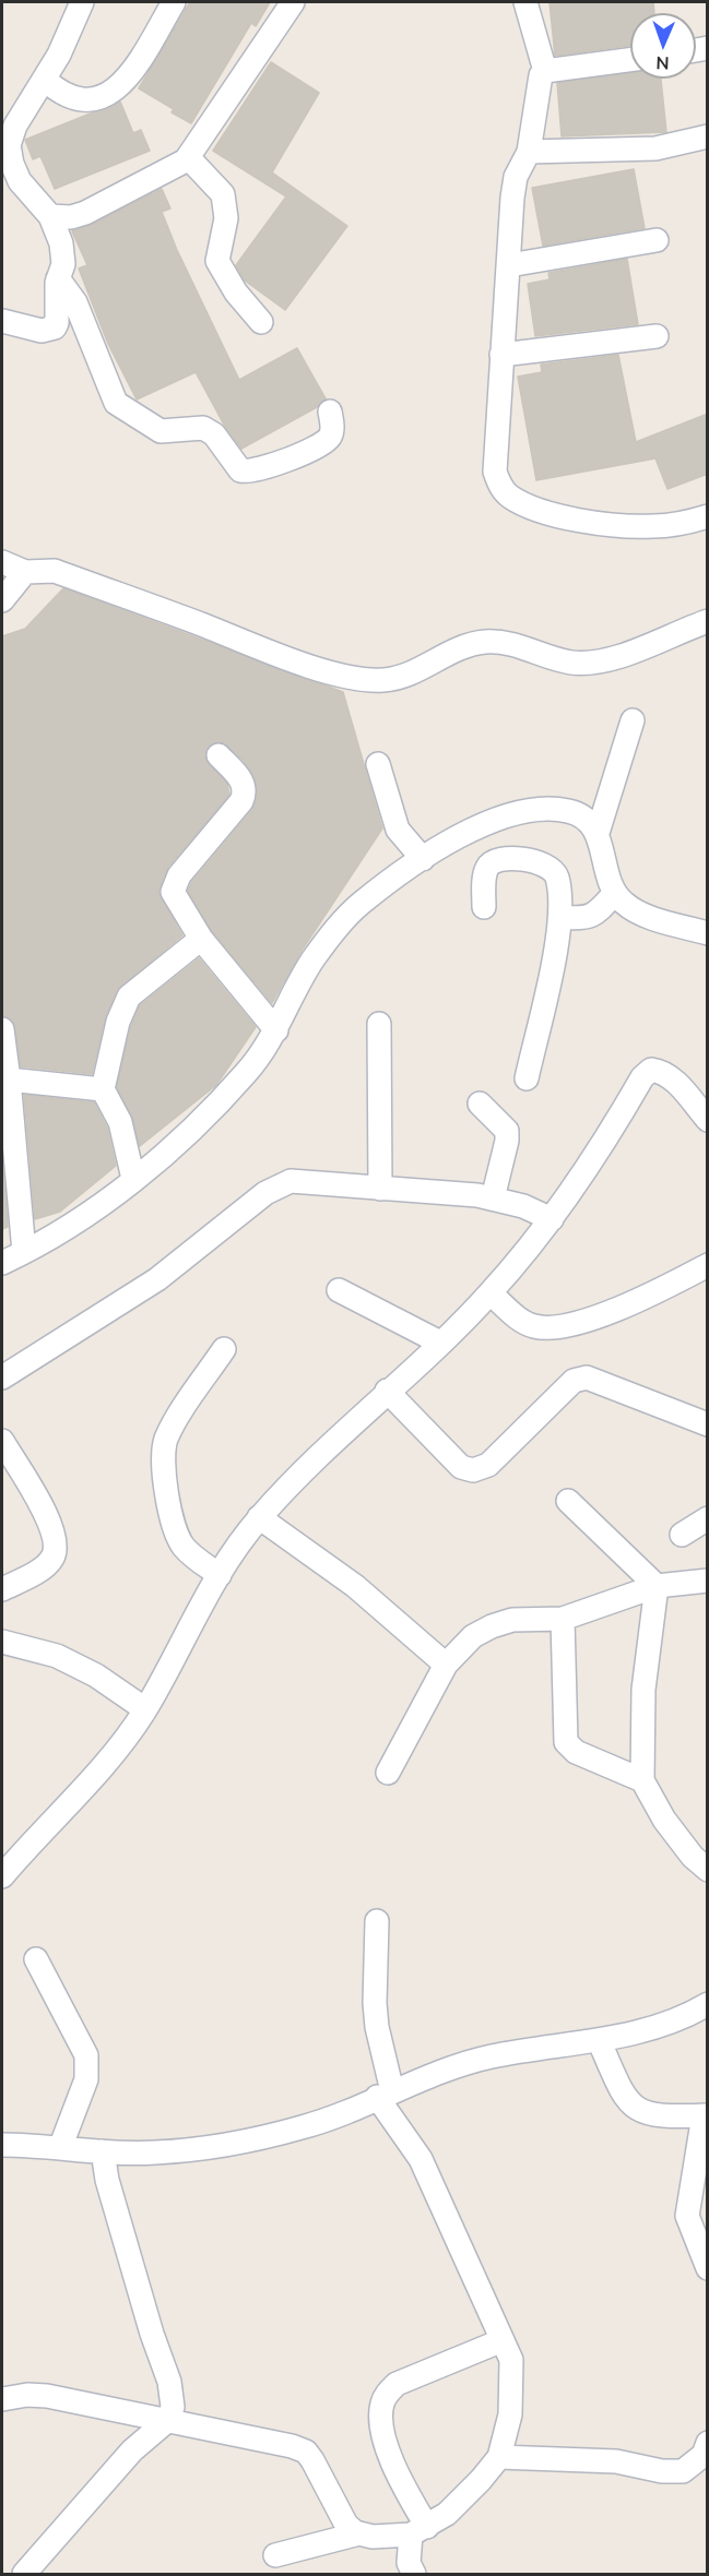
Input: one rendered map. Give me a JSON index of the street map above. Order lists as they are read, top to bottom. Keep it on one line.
{"north":"bottom"}
